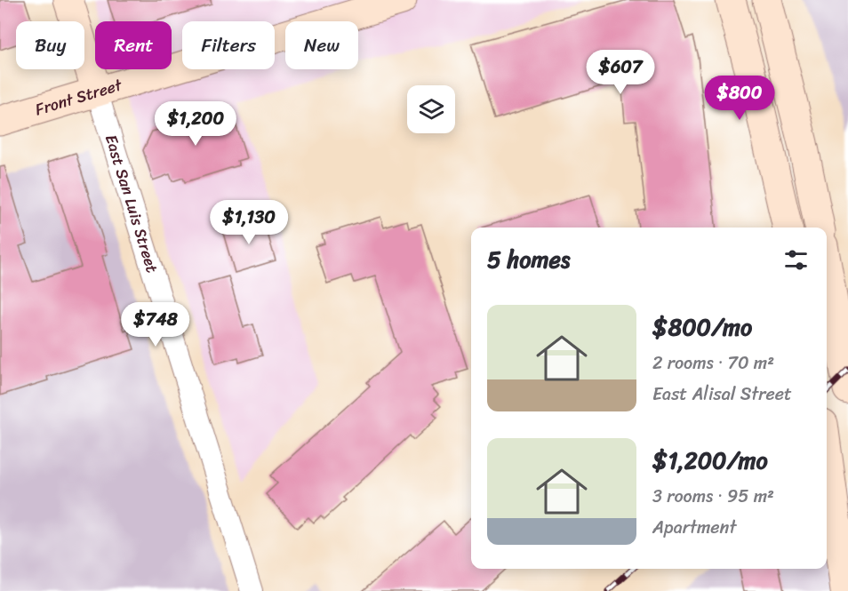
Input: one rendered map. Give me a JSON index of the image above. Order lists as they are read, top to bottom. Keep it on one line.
{"streets":{"main road":["Front Street","East San Luis Street"]},"crossings":[["Front Street","East San Luis Street"]],"page":{"chip":["Buy","Rent","Filters","New"],"price":["$607","$800","$1,200","$1,130","$748"],"heading":"5 homes","list":[{"name":"$800/mo","note":"2 rooms · 70 m² · East Alisal Street"},{"name":"$1,200/mo","note":"3 rooms · 95 m² · Apartment"}]}}
